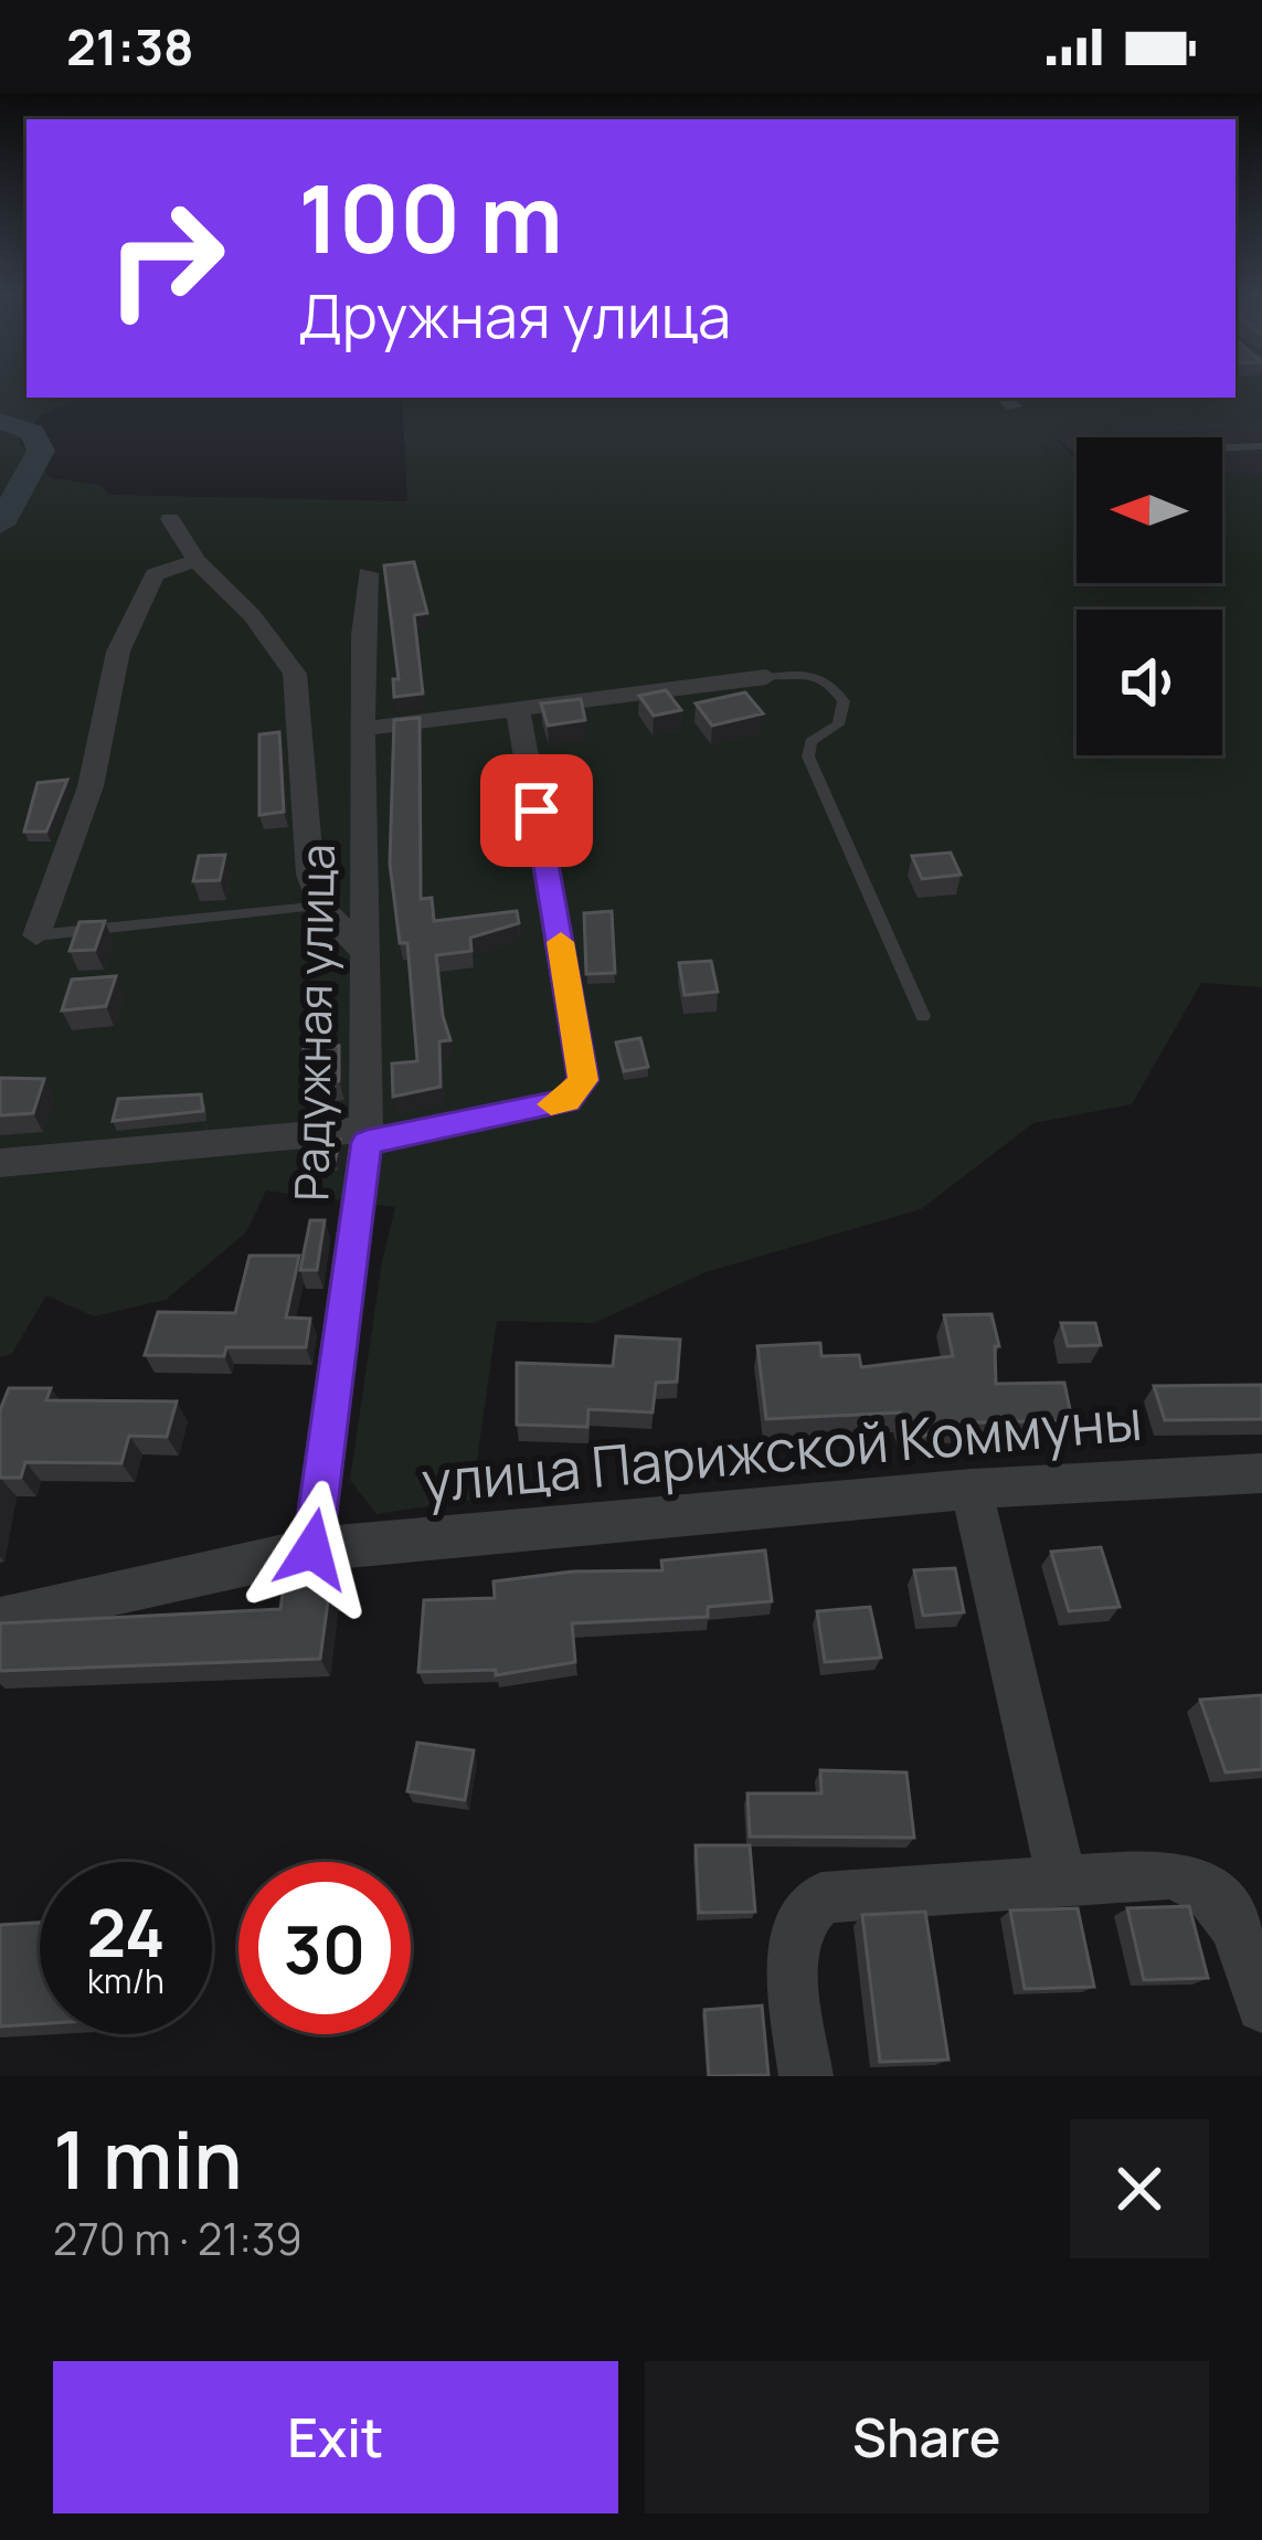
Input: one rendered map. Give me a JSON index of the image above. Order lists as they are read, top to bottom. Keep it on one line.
{"streets":{"street":["Радужная улица","улица Парижской Коммуны"]},"crossings":[["Радужная улица","улица Парижской Коммуны"]],"north":"left","page":{"status":"21:38","turn":["100 m","Дружная улица"],"speed":"24 km/h","limit":"30","heading":["1 min","270 m · 21:39"],"buttons":["Exit","Share"]}}
